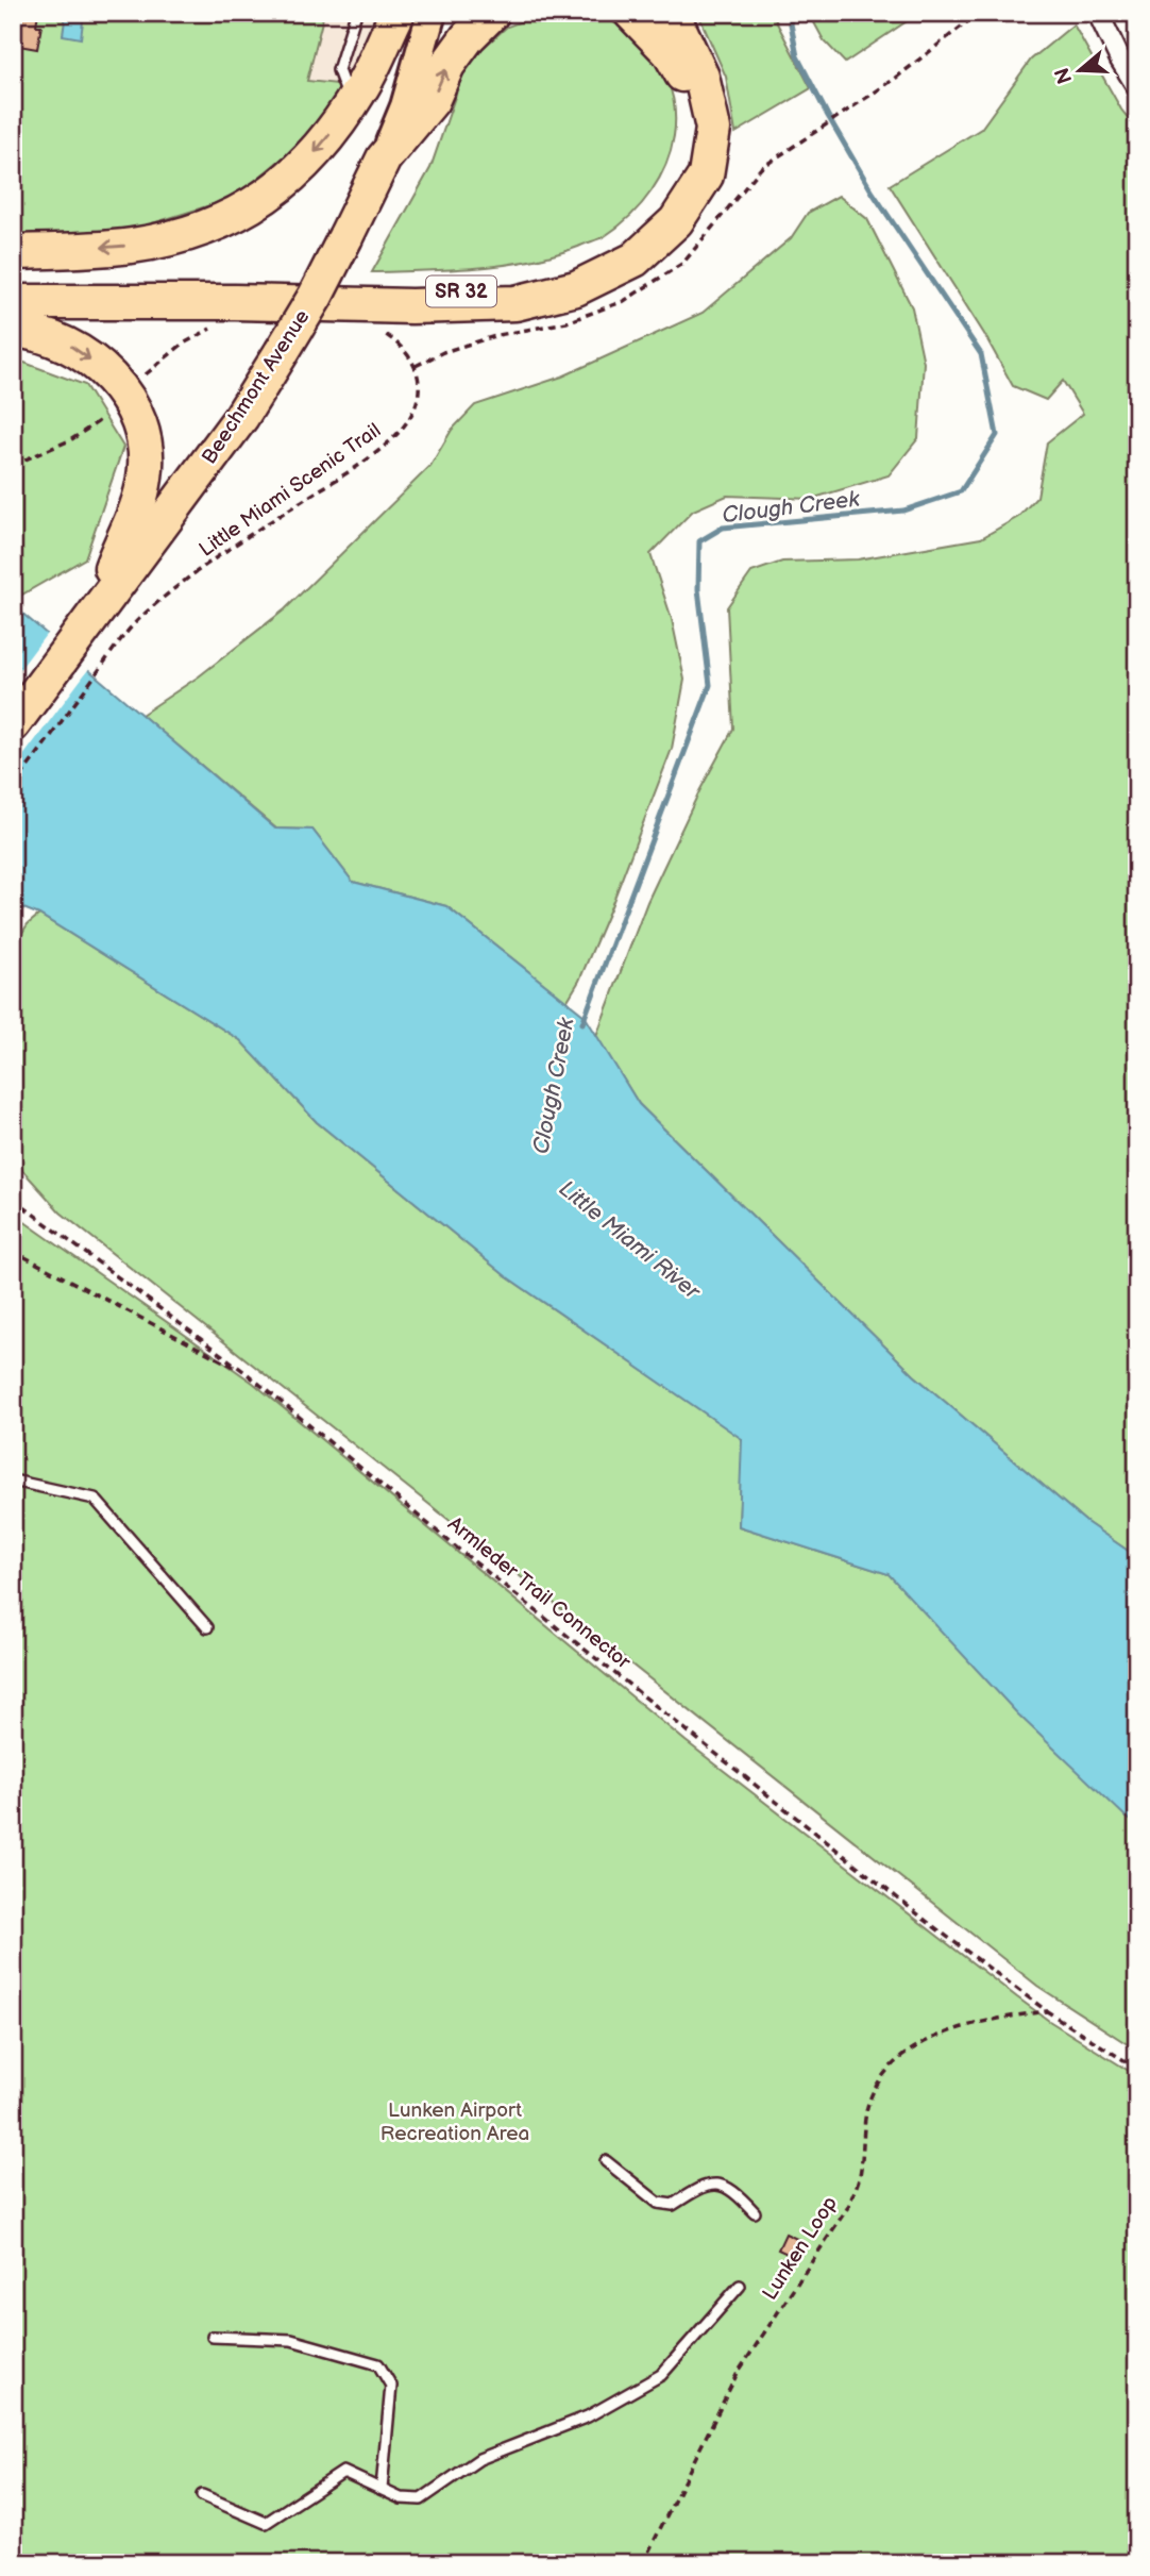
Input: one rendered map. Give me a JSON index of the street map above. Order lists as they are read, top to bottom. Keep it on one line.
{"streets":{"highway":["SR 32","Beechmont Avenue"],"path":["Little Miami Scenic Trail","Armleder Trail Connector","Lunken Loop"]},"crossings":[["Armleder Trail Connector","Lunken Loop"]],"water":["Clough Creek","Little Miami River"],"parks":["Lunken Airport Recreation Area"],"north":"left"}
